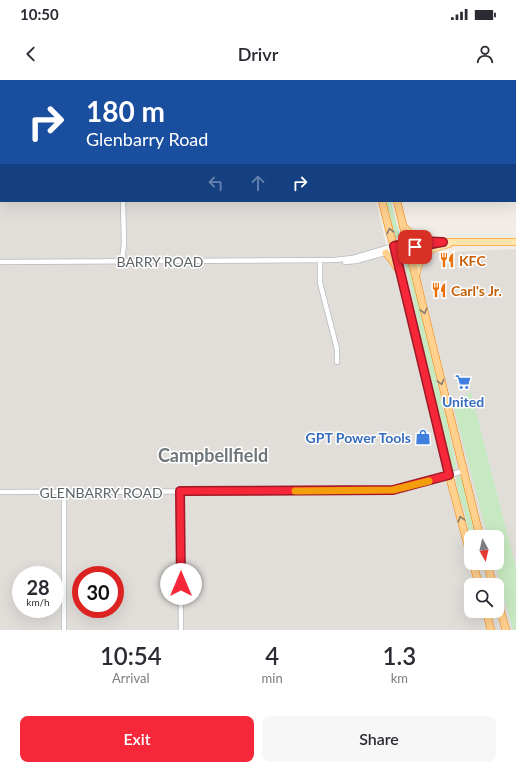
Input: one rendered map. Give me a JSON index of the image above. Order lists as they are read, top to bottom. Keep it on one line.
{"streets":{"main road":["BARRY ROAD"],"street":["GLENBARRY ROAD"]},"districts":["Campbellfield"],"places":{"restaurant":["KFC","Carl's Jr."],"supermarket":["United"],"shop":["GPT Power Tools"]},"north":"bottom","page":{"status":"10:50","header":"Drivr","turn":["180 m","Glenbarry Road"],"speed":"28 km/h","limit":"30","eta":["10:54","Arrival","4","min","1.3","km"],"buttons":["Exit","Share"]}}
